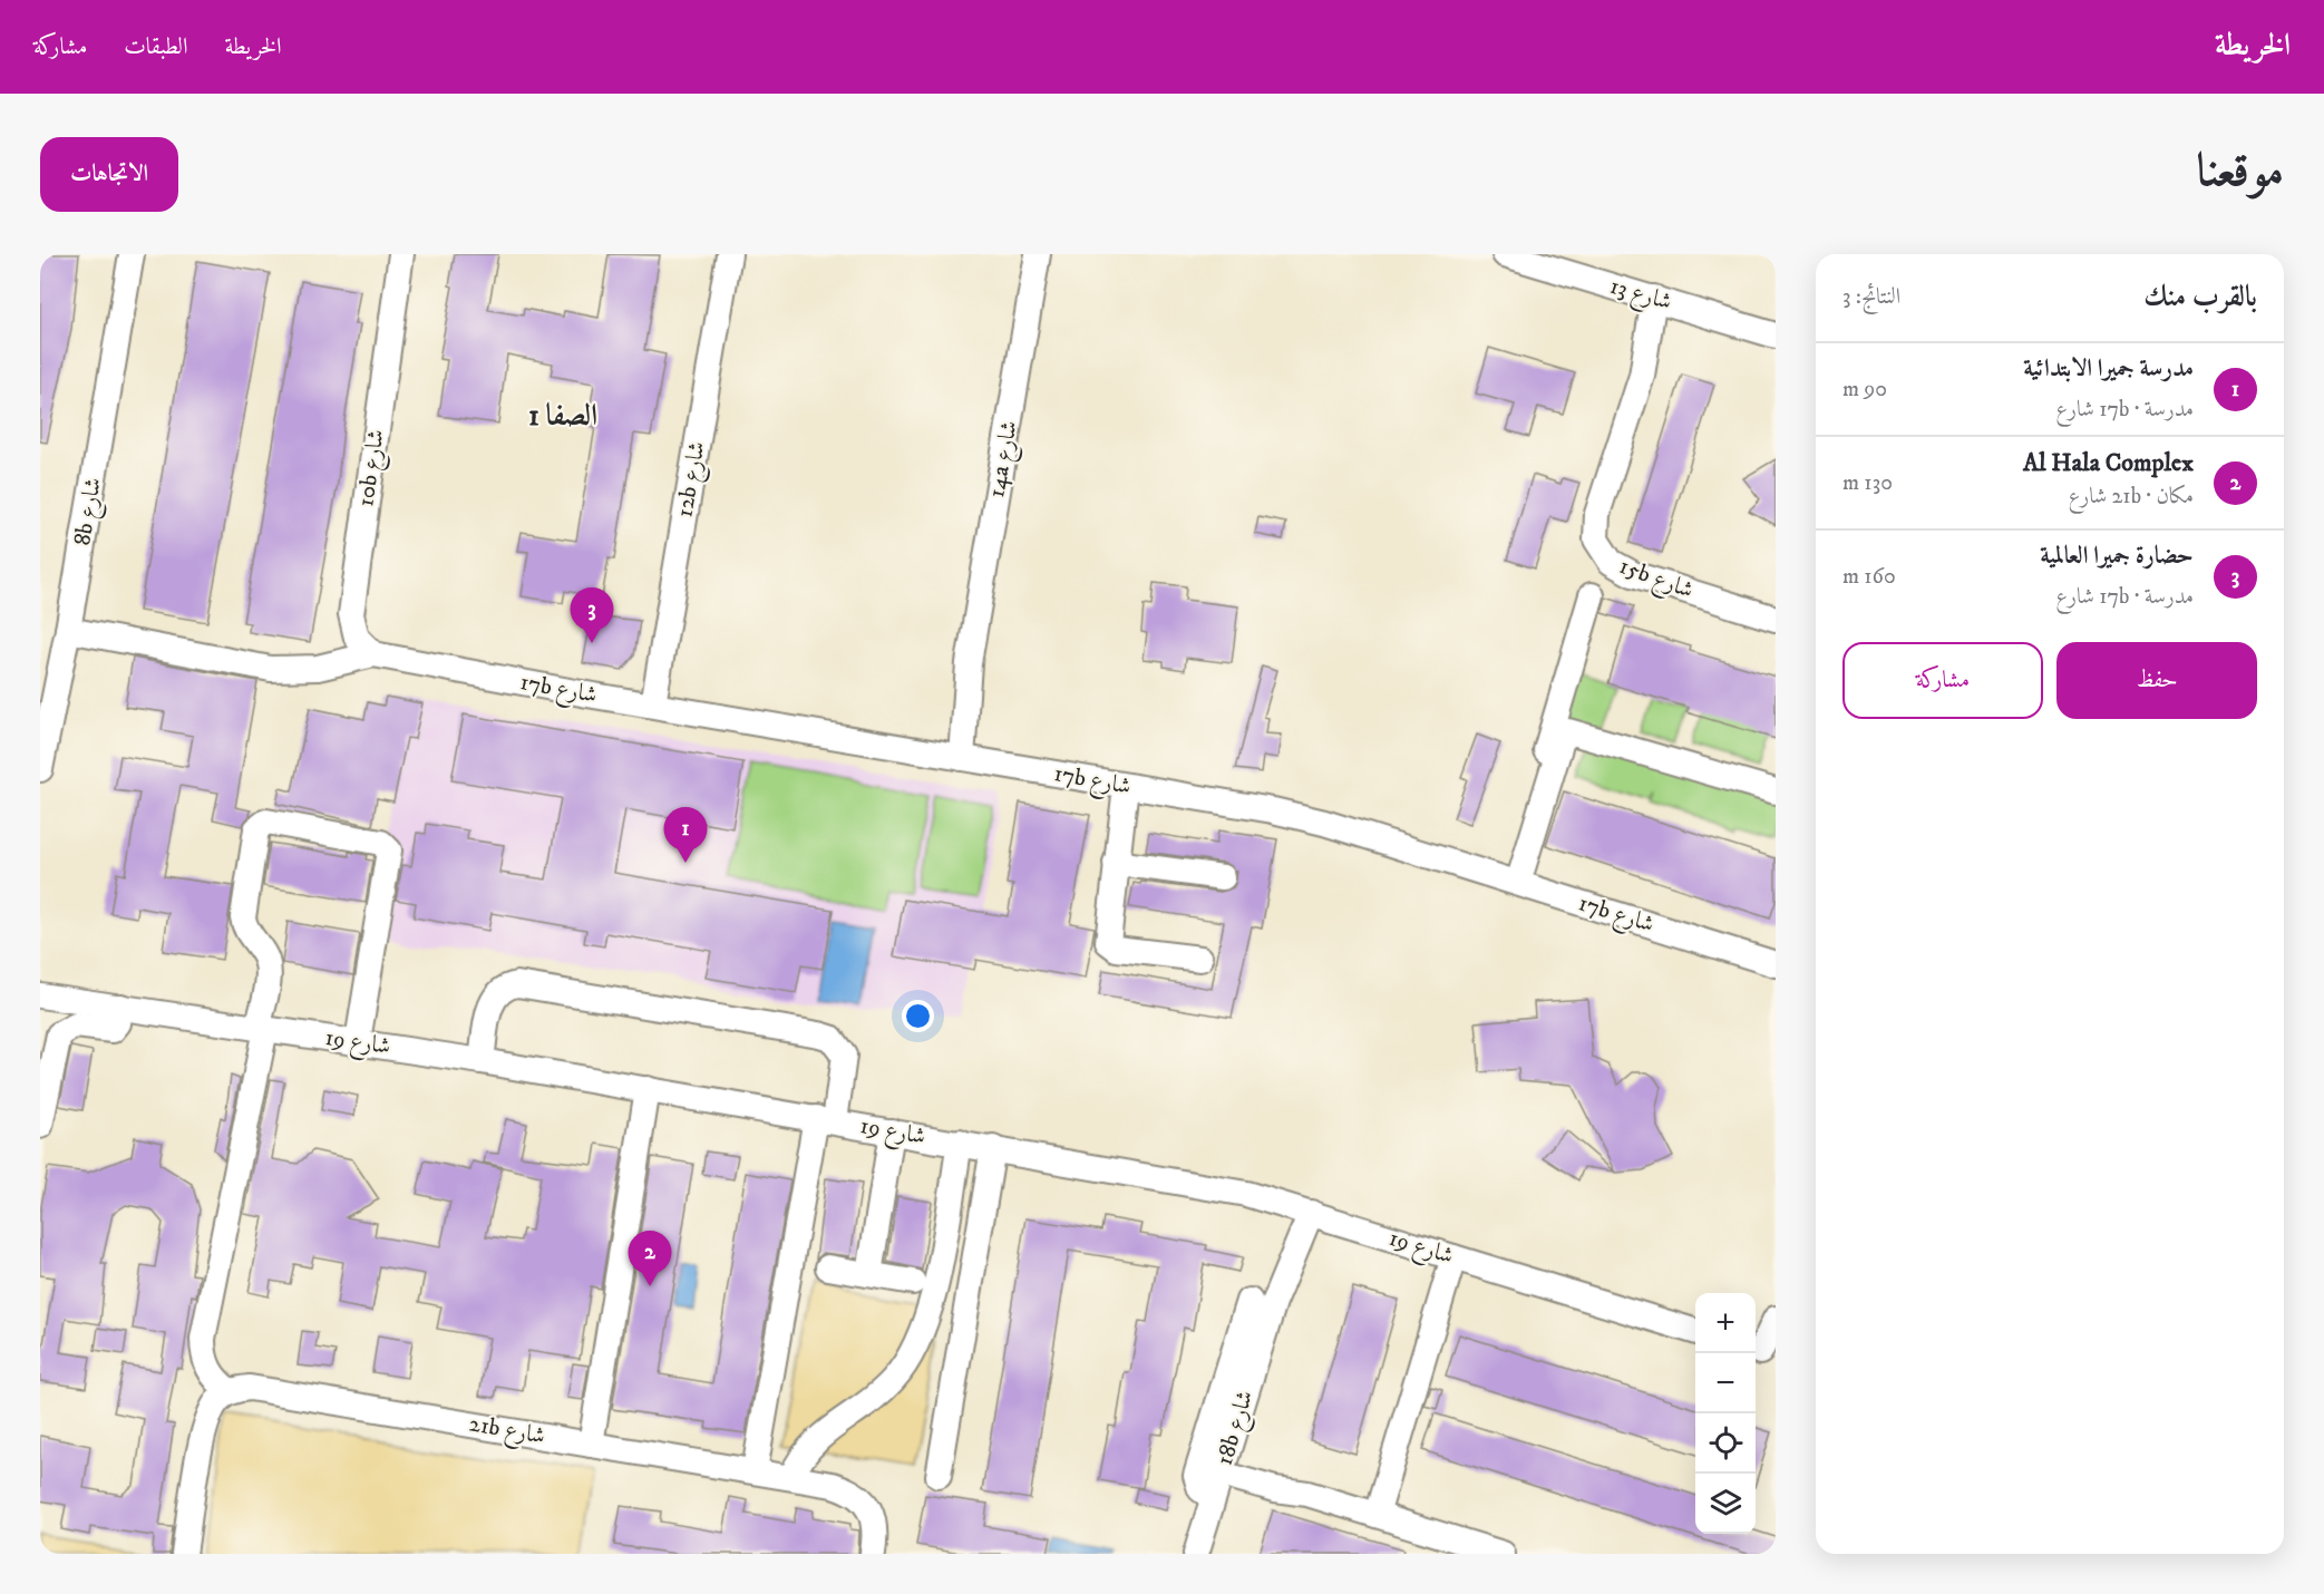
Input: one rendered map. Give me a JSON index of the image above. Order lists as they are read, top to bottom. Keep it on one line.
{"streets":{"street":["شارع 13","14a شارع","10b شارع","12b شارع","8b شارع","15b شارع","17b شارع","شارع 19","18b شارع","21b شارع"]},"crossings":[["شارع 13","15b شارع"],["14a شارع","17b شارع"],["10b شارع","17b شارع"],["12b شارع","17b شارع"],["شارع 19","18b شارع"]],"districts":["الصفا 1"],"page":{"header":"الخريطة","nav":["الخريطة","الطبقات","مشاركة"],"title":"موقعنا","buttons":["الاتجاهات",["حفظ","مشاركة"]],"heading":["بالقرب منك","النتائج: 3"],"list":[{"mark":"1","name":"مدرسة جميرا الابتدائية","note":"مدرسة · 17b شارع","value":"90 m"},{"mark":"2","name":"Al Hala Complex","note":"مكان · 21b شارع","value":"130 m"},{"mark":"3","name":"حضارة جميرا العالمية","note":"مدرسة · 17b شارع","value":"160 m"}],"pins":["3","1","2"],"map_buttons":["+","−"]}}
